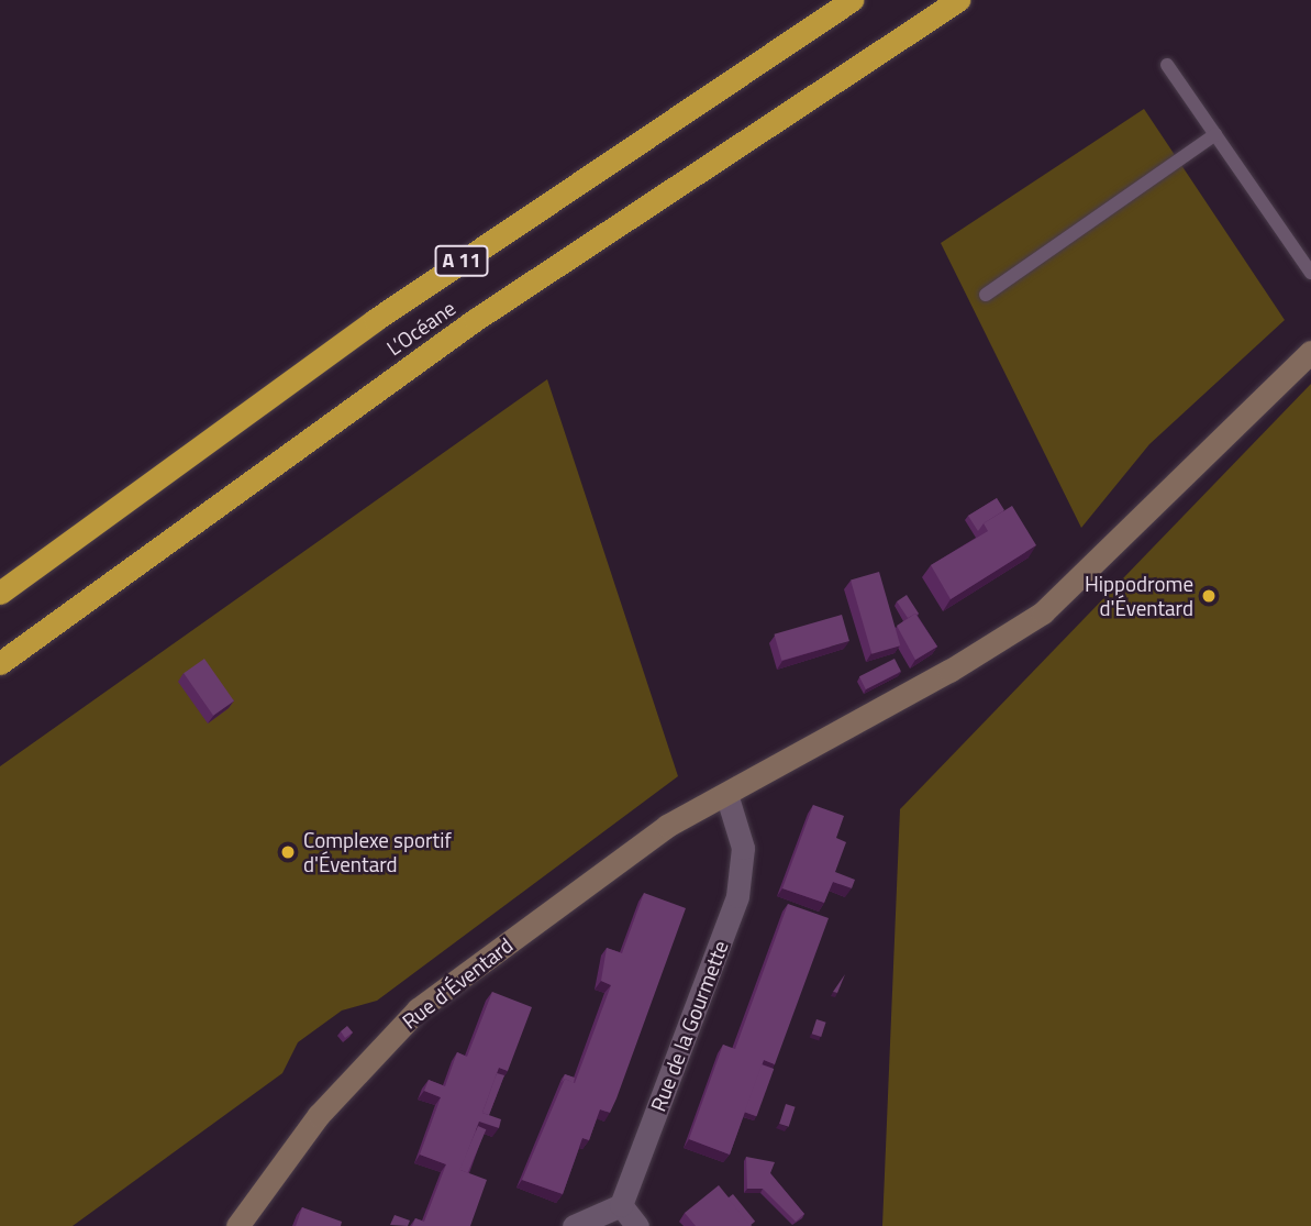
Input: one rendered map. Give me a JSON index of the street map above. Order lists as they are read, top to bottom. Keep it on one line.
{"streets":{"highway":["A 11","L’Océane"],"street":["Rue d'Éventard","Rue de la Gourmette"]},"crossings":[["Rue d'Éventard","Rue de la Gourmette"]],"places":["Hippodrome d'Éventard","Complexe sportif d'Éventard"]}
